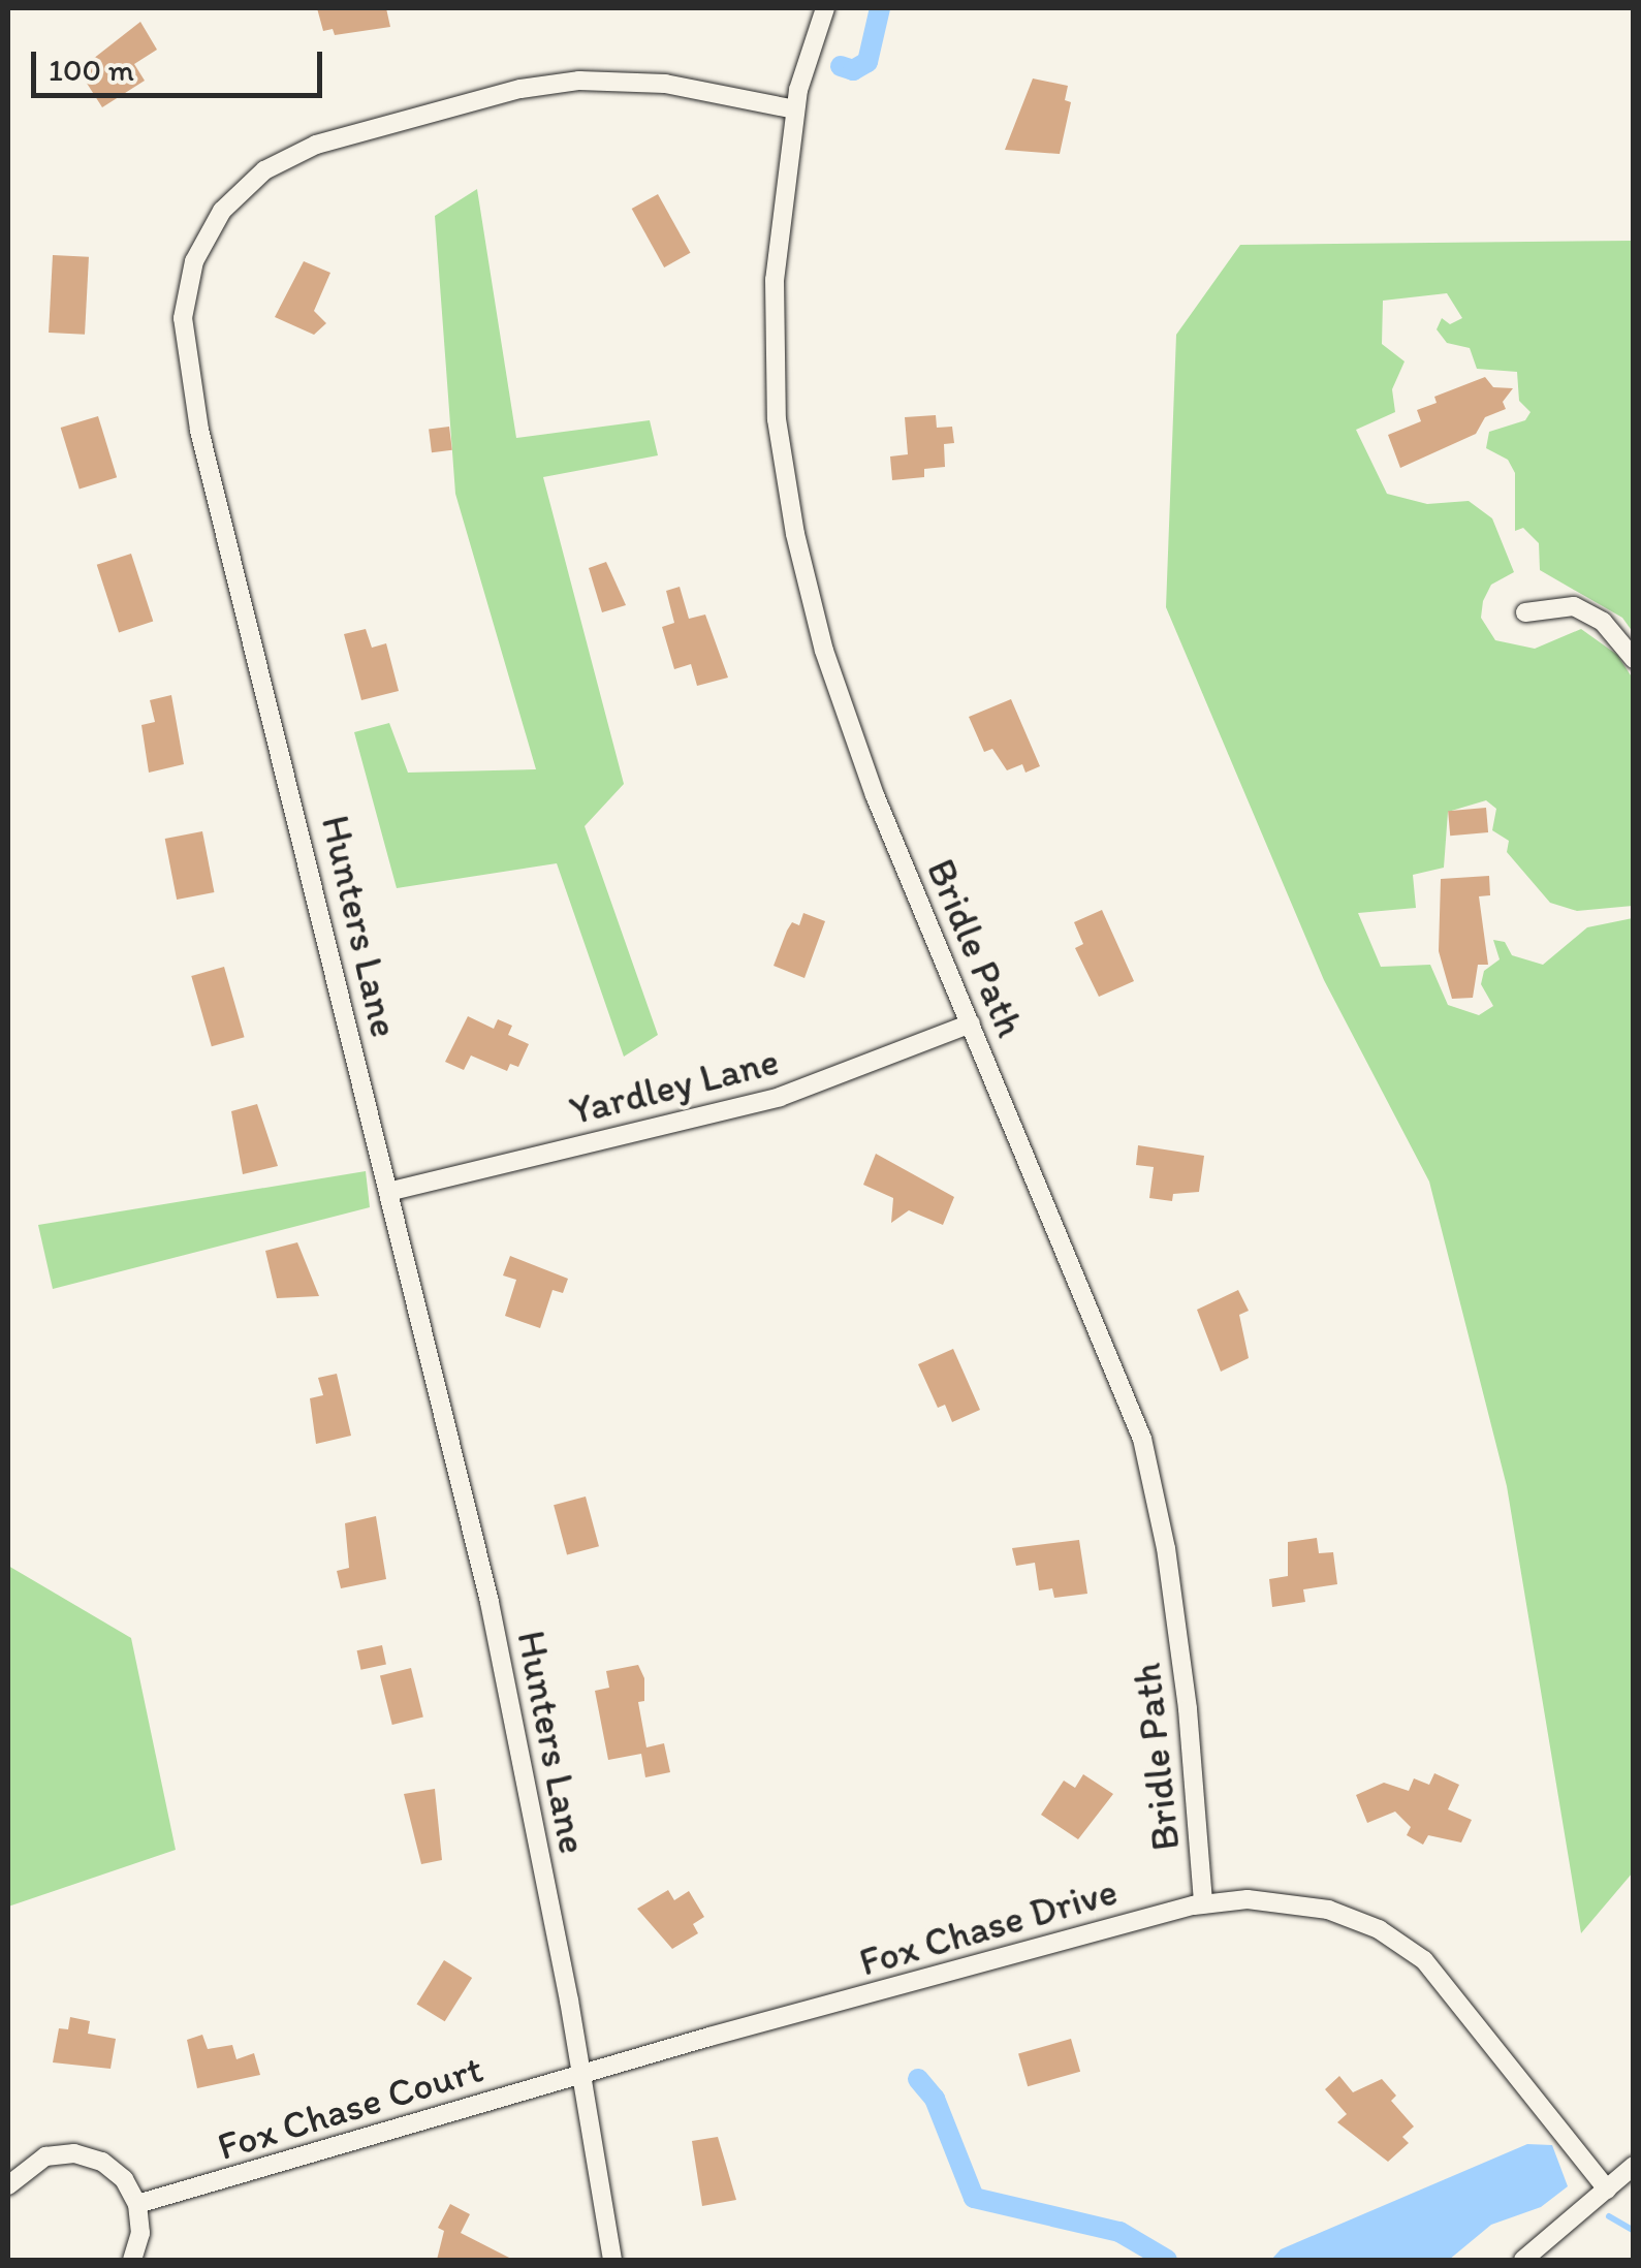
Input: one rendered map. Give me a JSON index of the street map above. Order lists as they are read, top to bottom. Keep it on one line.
{"streets":{"street":["Hunters Lane","Bridle Path","Yardley Lane","Fox Chase Drive","Fox Chase Court"]},"crossings":[["Hunters Lane","Bridle Path"],["Hunters Lane","Yardley Lane"],["Hunters Lane","Fox Chase Drive"],["Hunters Lane","Fox Chase Court"],["Bridle Path","Yardley Lane"],["Bridle Path","Fox Chase Drive"],["Fox Chase Drive","Fox Chase Court"]],"scale_bar":"100 m"}
